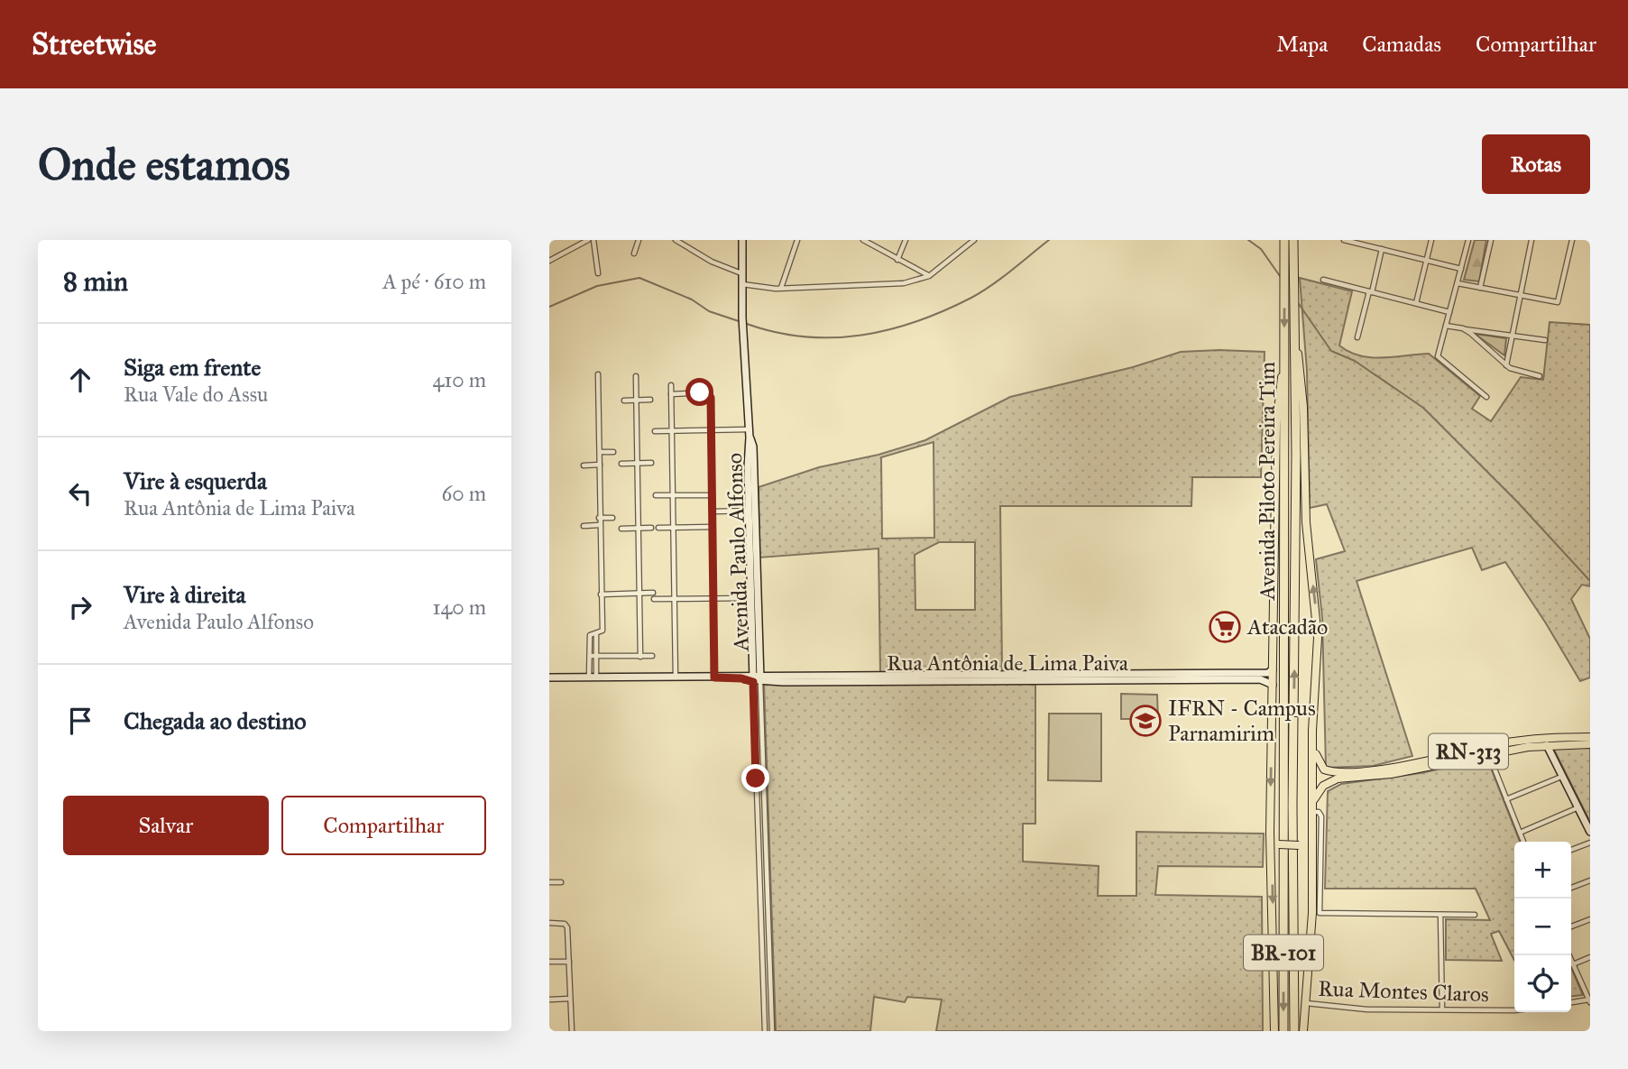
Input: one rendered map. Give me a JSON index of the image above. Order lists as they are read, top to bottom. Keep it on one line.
{"streets":{"highway":["Avenida Piloto Pereira Tim","BR-101"],"main road":["RN-313"],"street":["Avenida Paulo Alfonso","Rua Antônia de Lima Paiva","Rua Montes Claros"]},"crossings":[["Avenida Piloto Pereira Tim","BR-101"],["Avenida Paulo Alfonso","Rua Antônia de Lima Paiva"]],"places":{"supermarket":["Atacadão"],"school or university":["IFRN - Campus Parnamirim"]},"page":{"header":"Streetwise","nav":["Mapa","Camadas","Compartilhar"],"buttons":["Rotas",["Salvar","Compartilhar"]],"title":"Onde estamos","heading":["8 min","A pé · 610 m"],"list":[["Siga em frente","Rua Vale do Assu","410 m"],["Vire à esquerda","Rua Antônia de Lima Paiva","60 m"],["Vire à direita","Avenida Paulo Alfonso","140 m"],"Chegada ao destino"],"map_buttons":["+","−"]}}
